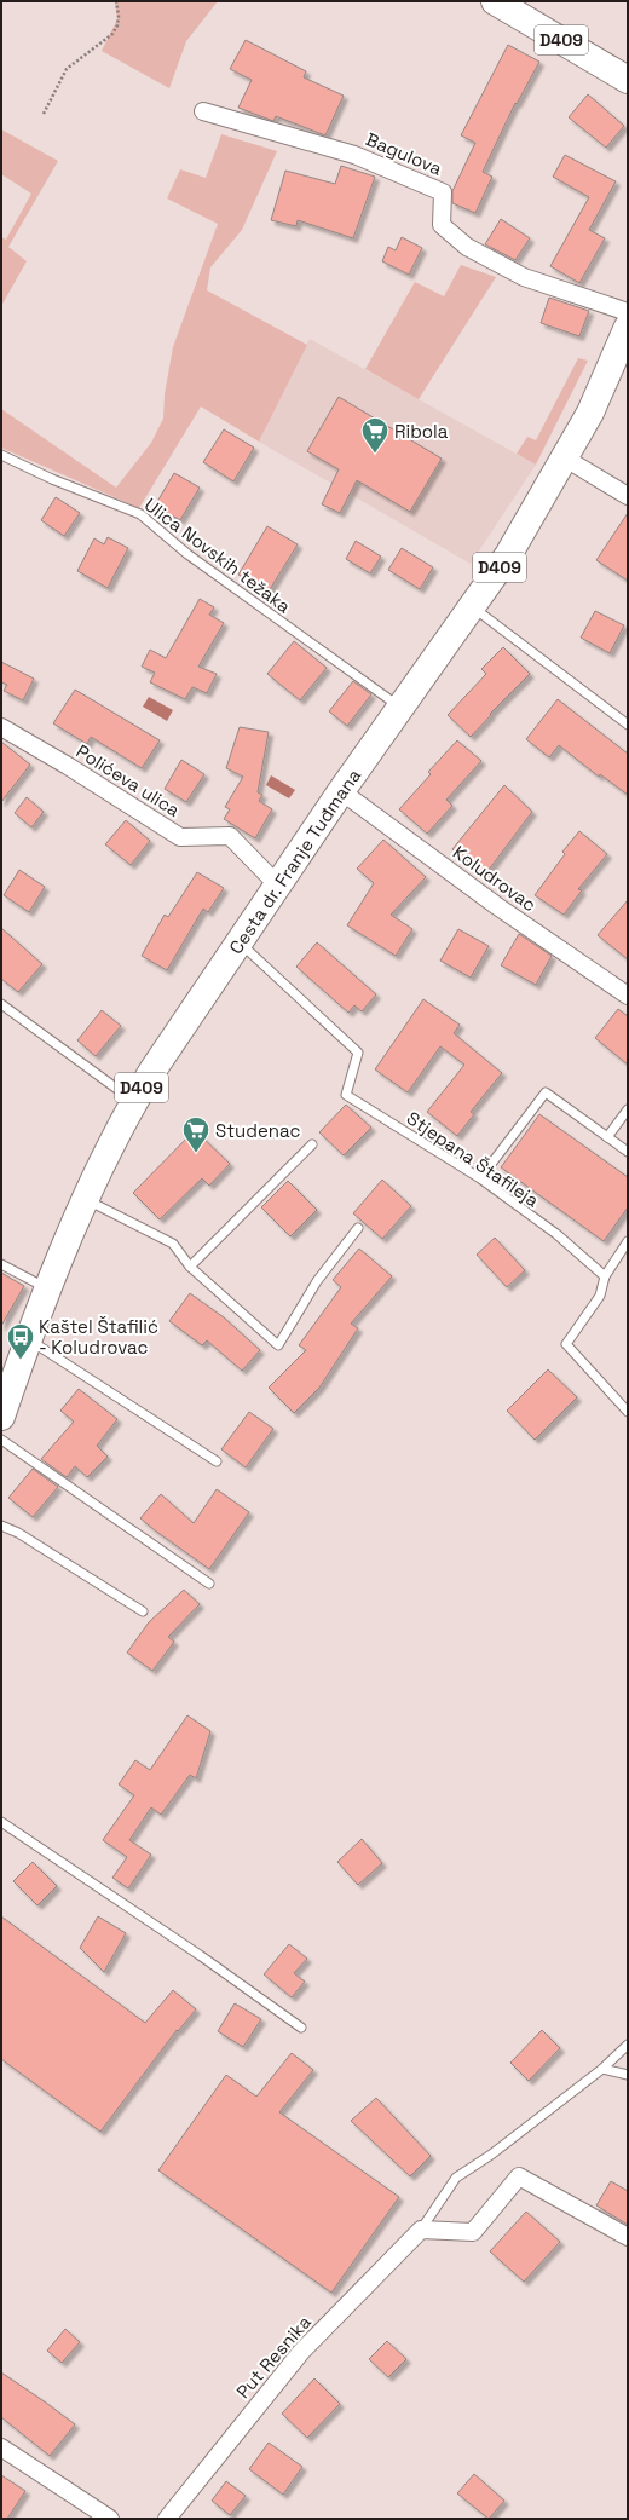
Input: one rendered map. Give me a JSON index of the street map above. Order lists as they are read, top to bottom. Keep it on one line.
{"streets":{"main road":["D409","Cesta dr. Franje Tuđmana"],"street":["Bagulova","Polićeva ulica","Koludrovac","Put Resnika"],"lane":["Ulica Novskih težaka","Stjepana Štafileja"]},"crossings":[["Ulica Novskih težaka","Cesta dr. Franje Tuđmana"],["Polićeva ulica","Cesta dr. Franje Tuđmana"],["Cesta dr. Franje Tuđmana","Koludrovac"],["Cesta dr. Franje Tuđmana","Stjepana Štafileja"]],"places":{"supermarket":["Ribola","Studenac"],"bus stop":["Kaštel Štafilić - Koludrovac"]}}
